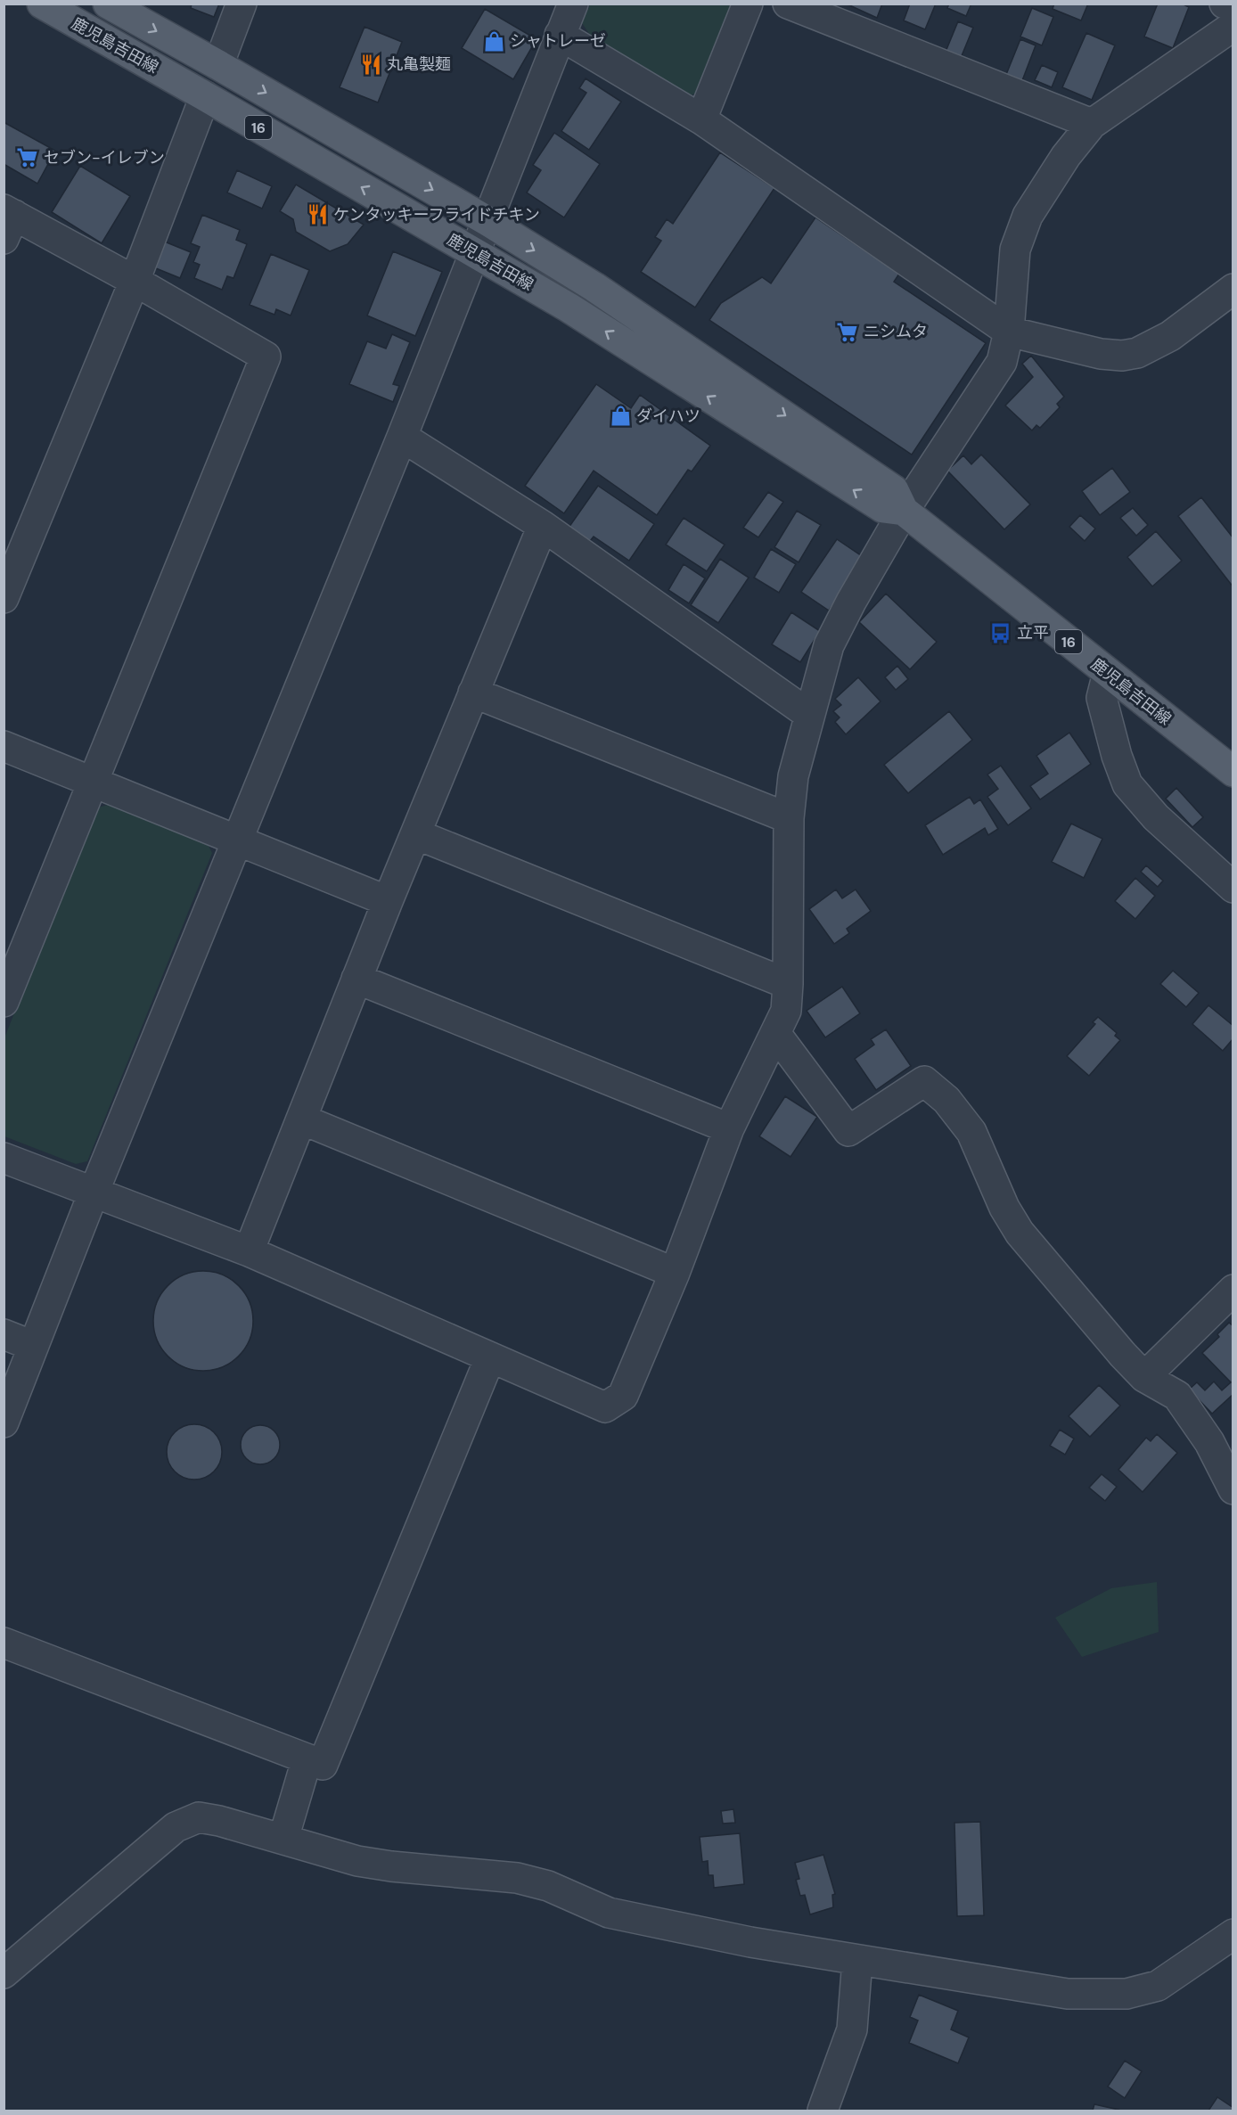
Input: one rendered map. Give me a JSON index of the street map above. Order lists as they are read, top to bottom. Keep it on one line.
{"streets":{"main road":["鹿児島吉田線","16"]},"places":{"shop":["シャトレーゼ","ダイハツ"],"restaurant":["丸亀製麺","ケンタッキーフライドチキン"],"supermarket":["セブン-イレブン","ニシムタ"],"bus stop":["立平"]}}
